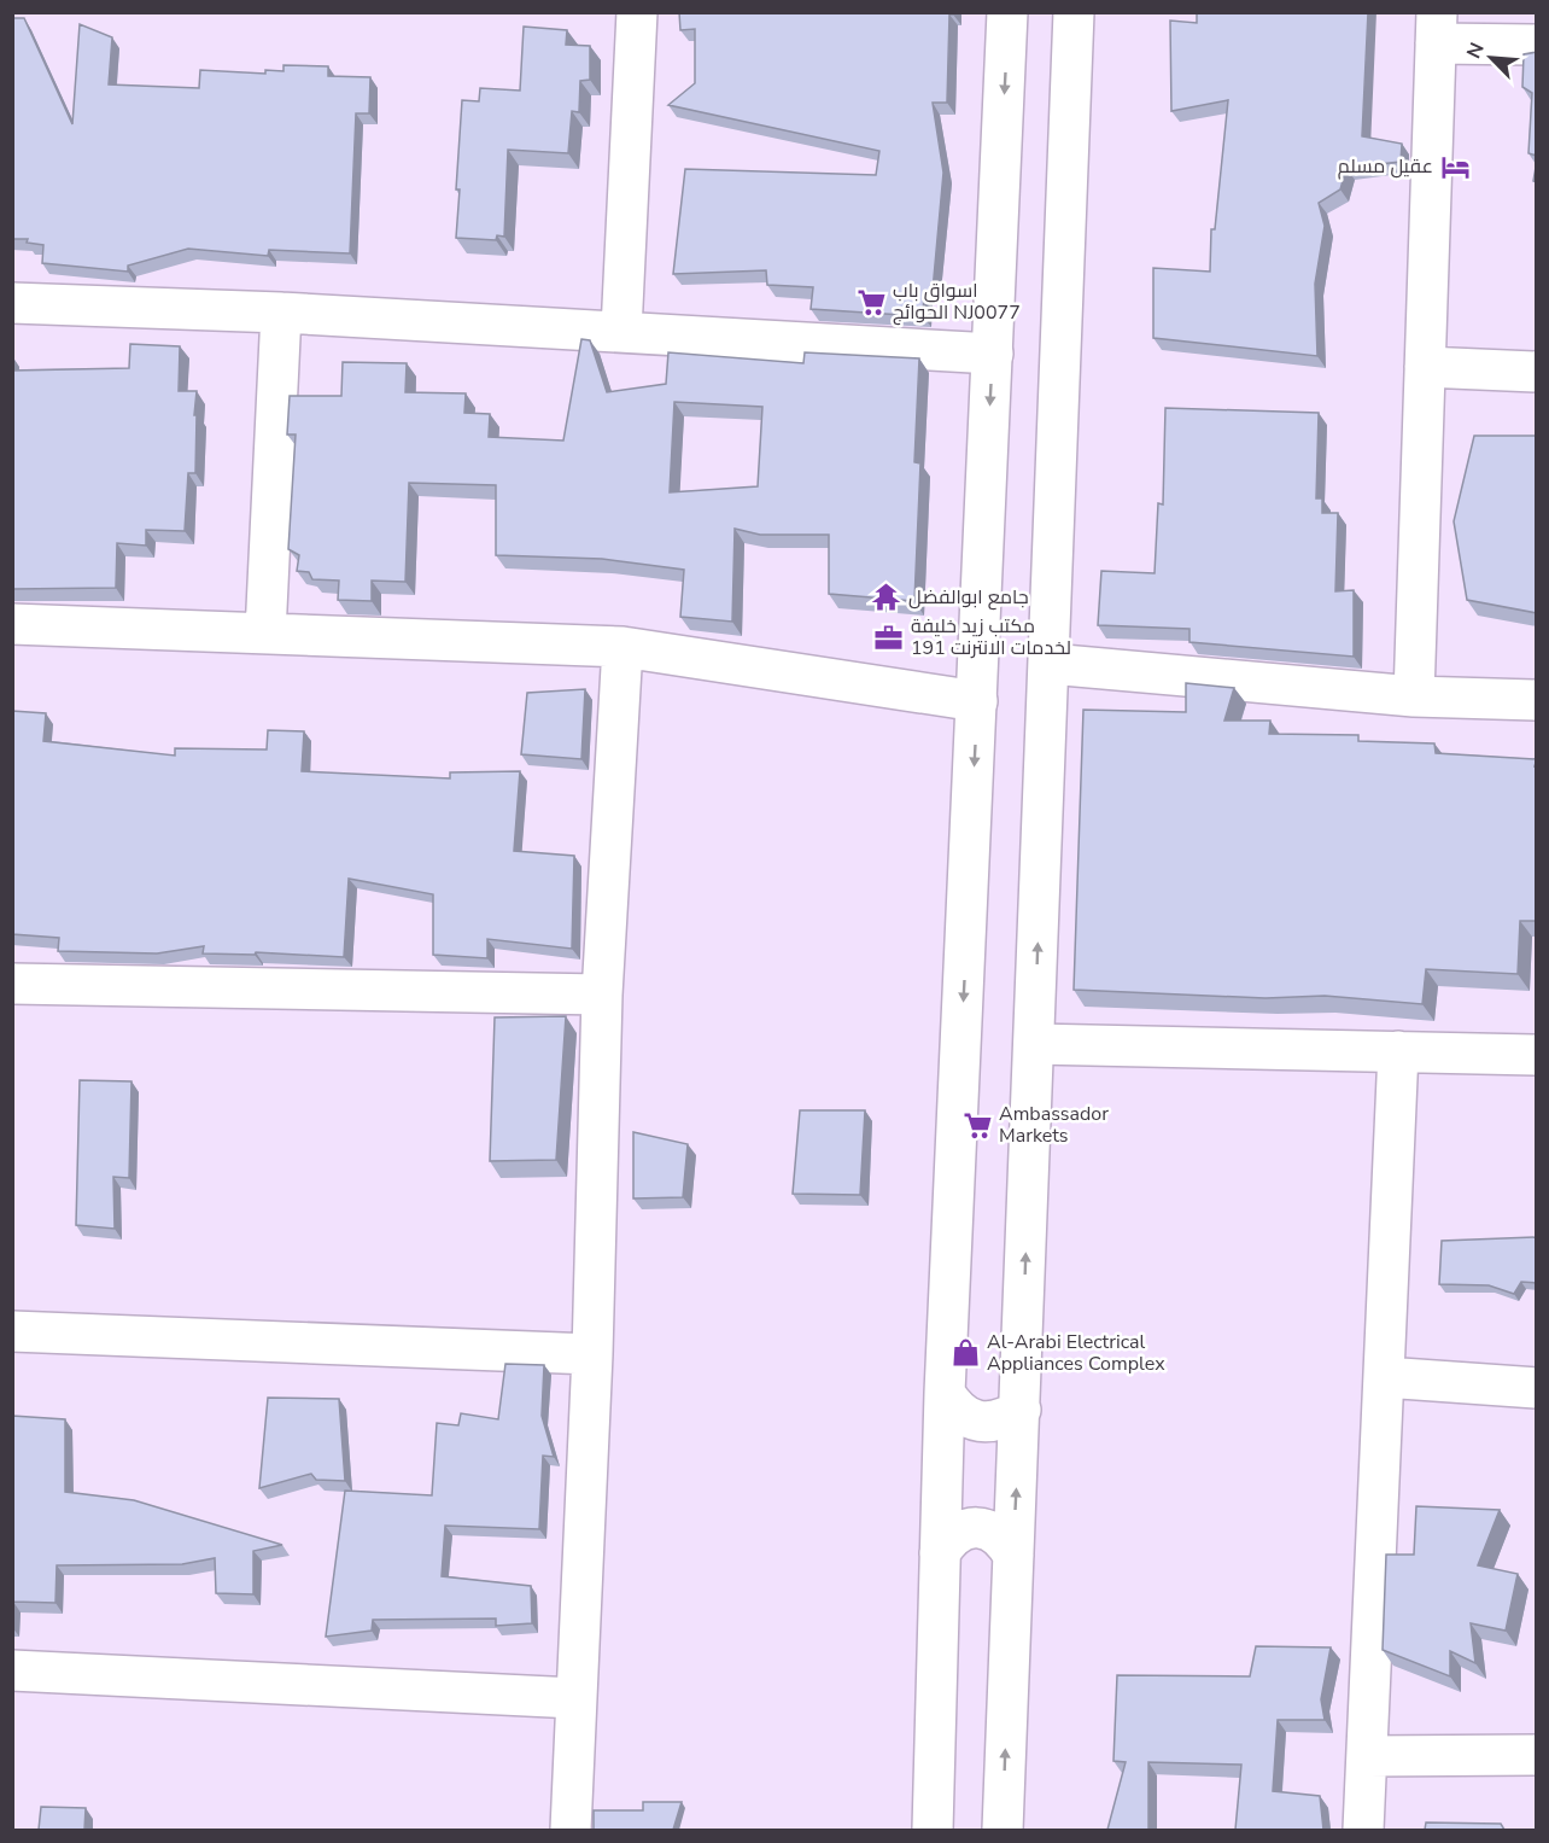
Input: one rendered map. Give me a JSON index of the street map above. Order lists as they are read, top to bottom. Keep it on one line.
{"places":{"hotel":["عقيل مسلم"],"supermarket":["اسواق باب الحوائج NJ0077","Ambassador Markets"],"temple":["جامع ابوالفضل"],"office":["مكتب زيد خليفة لخدمات الانترنت 191"],"shop":["Al-Arabi Electrical Appliances Complex"]},"north":"top left"}
